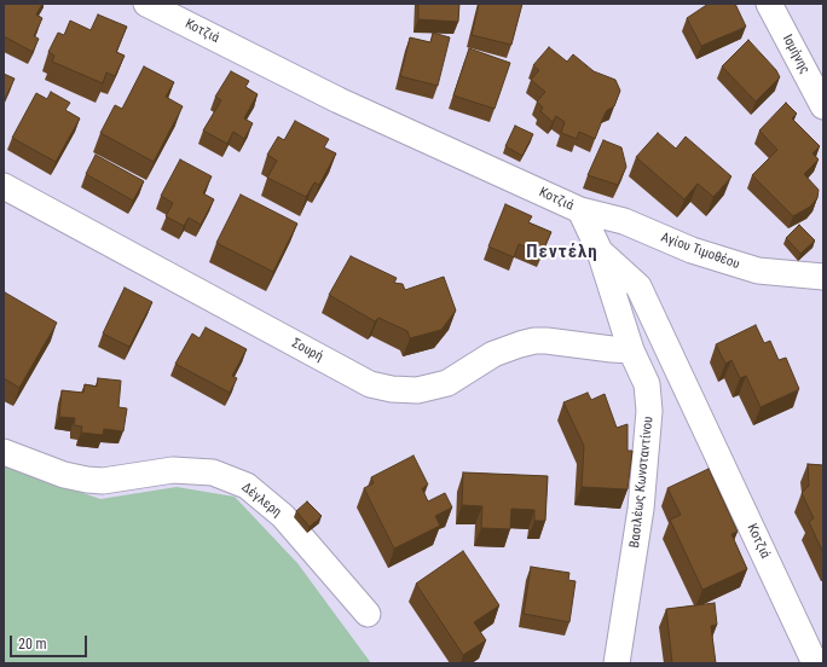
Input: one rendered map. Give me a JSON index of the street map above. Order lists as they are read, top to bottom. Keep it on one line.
{"streets":{"street":["Κοτζιά","Ισμήνης","Αγίου Τιμοθέου","Σουρή","Βασιλέως Κωνσταντίνου","Δέγλερη"]},"crossings":[["Κοτζιά","Αγίου Τιμοθέου"],["Κοτζιά","Βασιλέως Κωνσταντίνου"],["Σουρή","Βασιλέως Κωνσταντίνου"]],"districts":["Πεντέλη"],"scale_bar":"20 m"}
